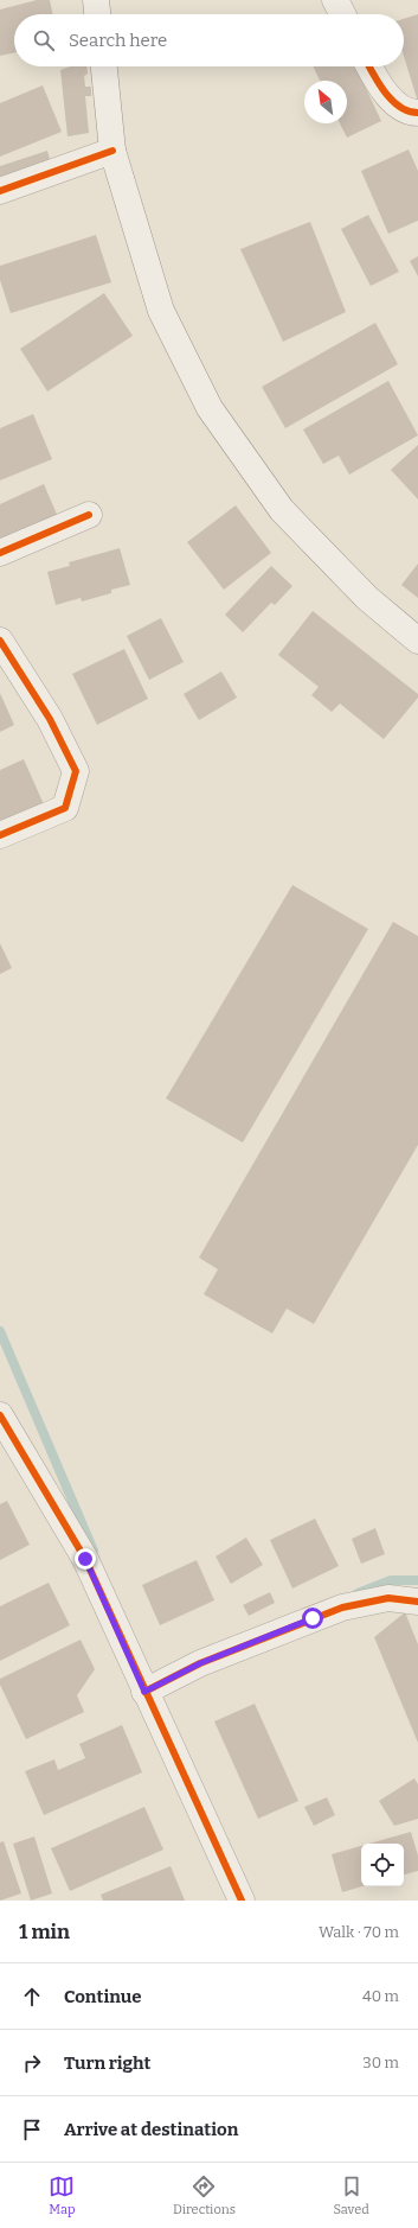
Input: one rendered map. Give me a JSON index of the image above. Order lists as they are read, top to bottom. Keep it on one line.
{"north":"top left","page":{"search":"Search here","heading":["1 min","Walk · 70 m"],"list":[["Continue","40 m"],["Turn right","30 m"],"Arrive at destination"],"nav":["Map","Directions","Saved"]}}
